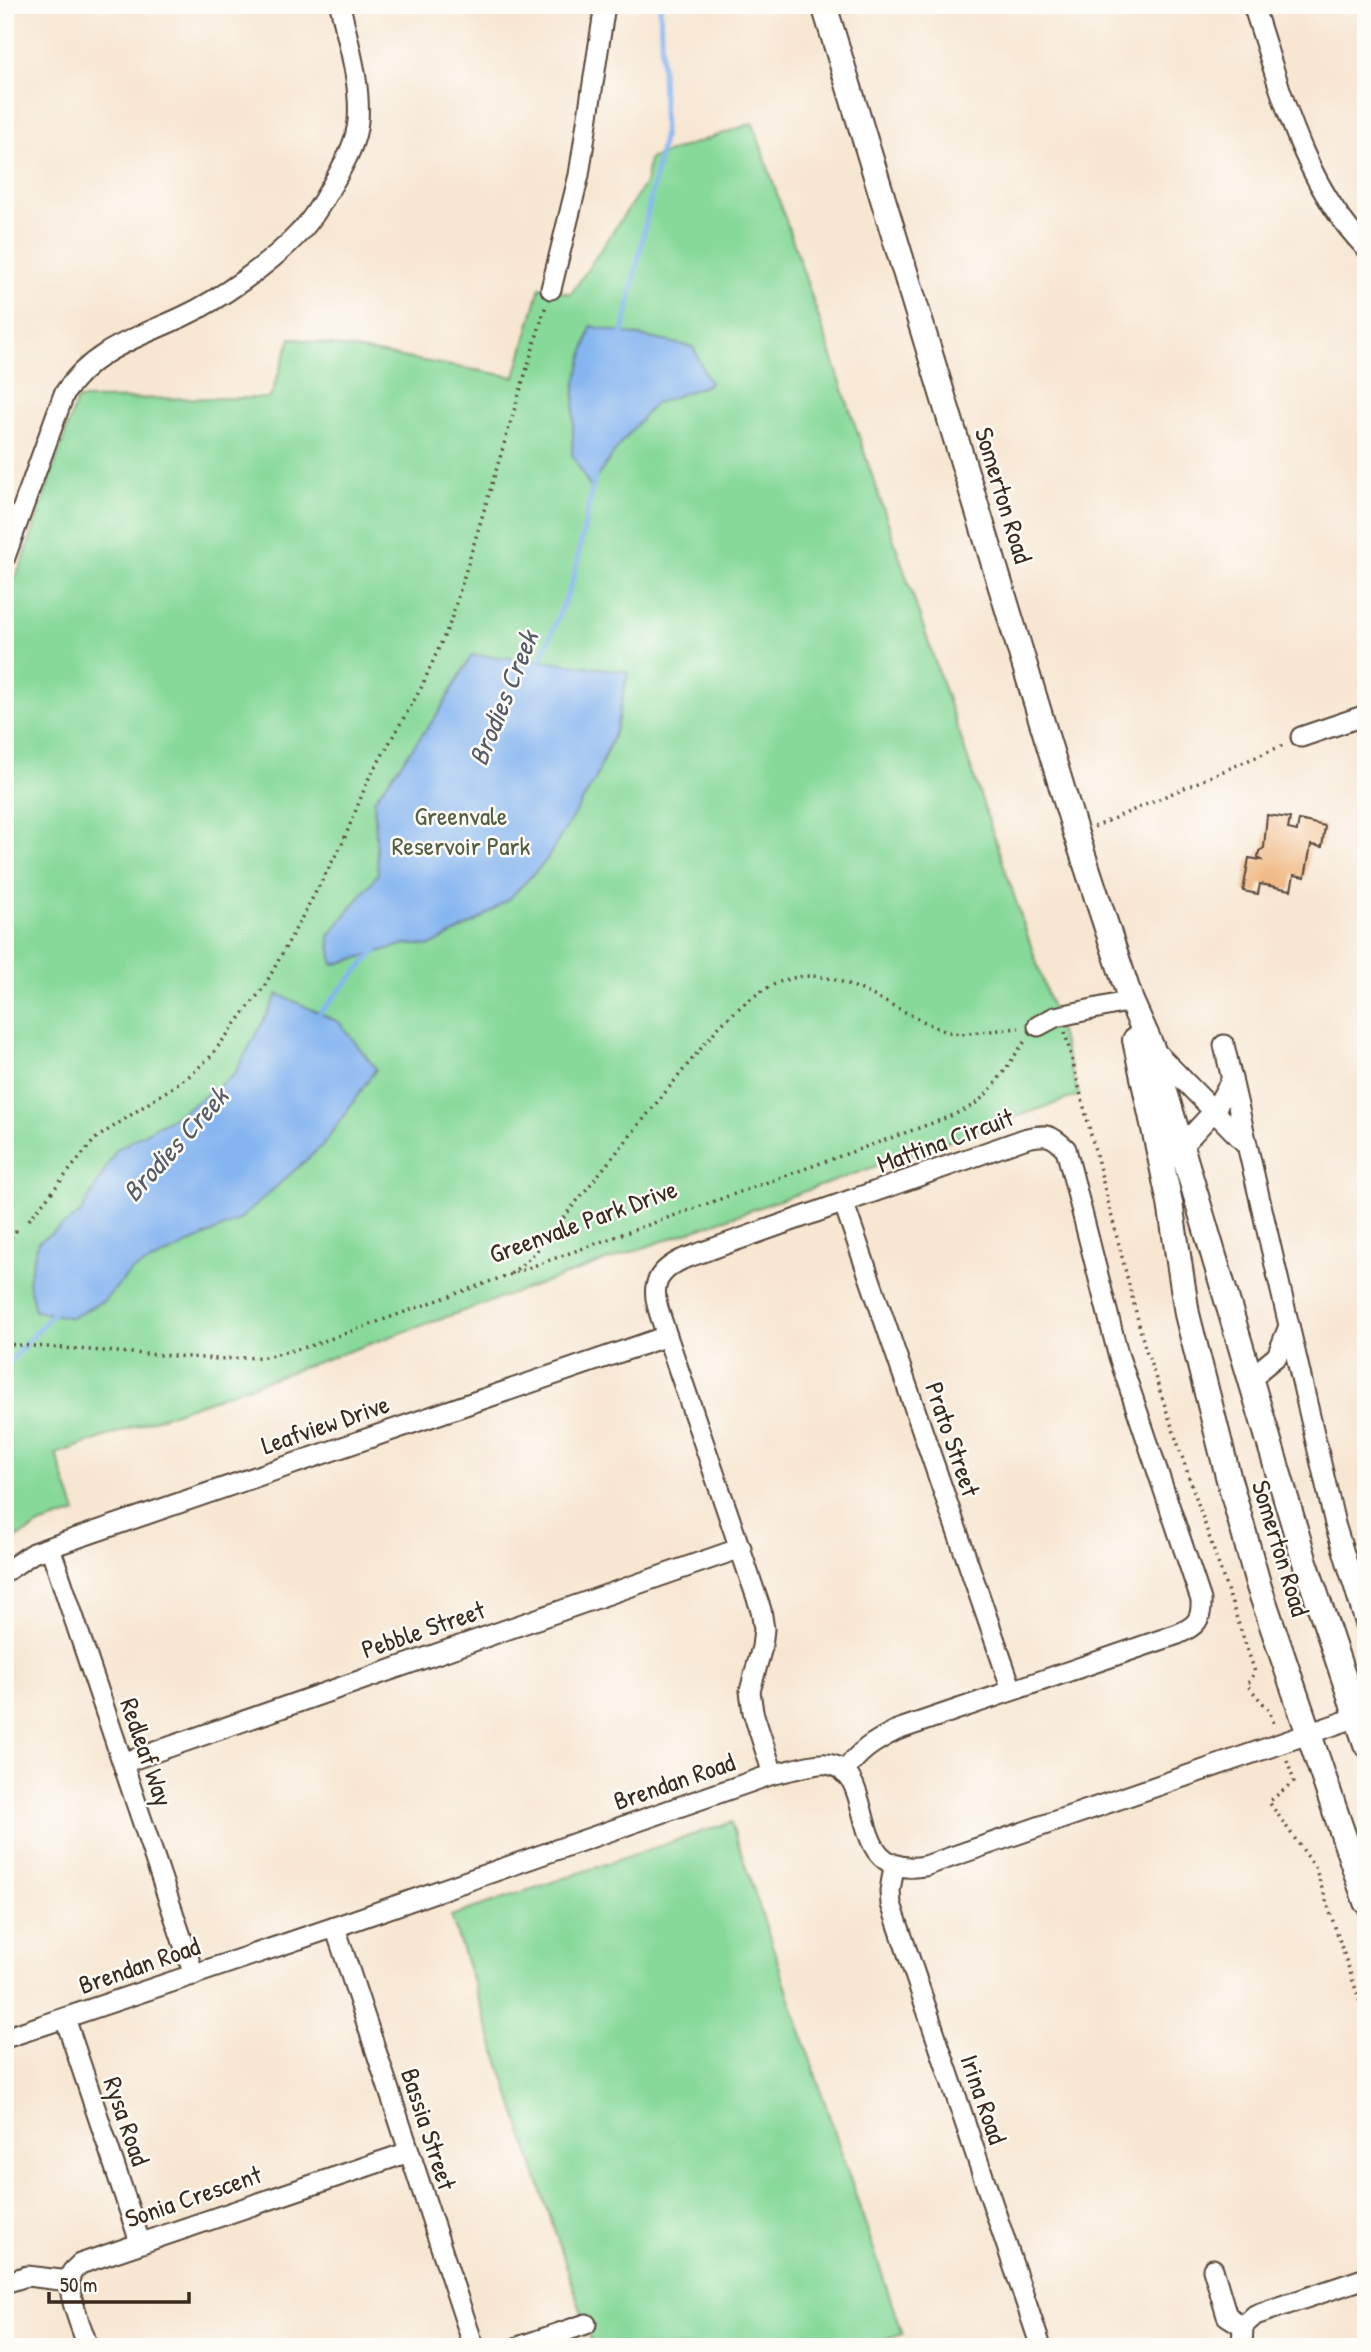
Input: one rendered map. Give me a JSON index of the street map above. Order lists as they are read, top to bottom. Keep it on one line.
{"streets":{"main road":["Somerton Road"],"street":["Mattina Circuit","Leafview Drive","Prato Street","Pebble Street","Redleaf Way","Brendan Road","Irina Road","Rysa Road","Bassia Street","Sonia Crescent"],"path":["Greenvale Park Drive"]},"crossings":[["Mattina Circuit","Leafview Drive"],["Mattina Circuit","Prato Street"],["Mattina Circuit","Pebble Street"],["Mattina Circuit","Brendan Road"],["Leafview Drive","Redleaf Way"],["Pebble Street","Redleaf Way"],["Redleaf Way","Brendan Road"],["Brendan Road","Rysa Road"],["Brendan Road","Bassia Street"],["Rysa Road","Sonia Crescent"],["Bassia Street","Sonia Crescent"]],"water":["Brodies Creek"],"parks":["Greenvale Reservoir Park"],"scale_bar":"50 m"}
